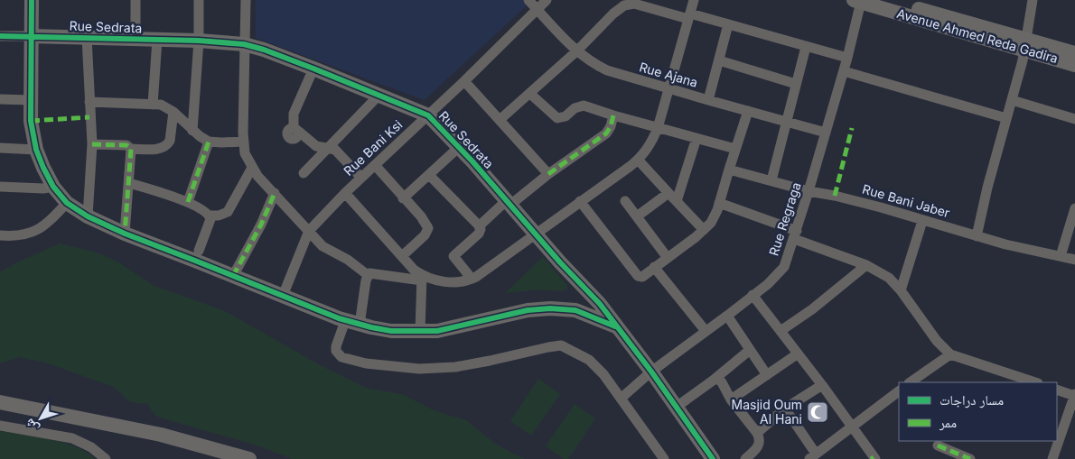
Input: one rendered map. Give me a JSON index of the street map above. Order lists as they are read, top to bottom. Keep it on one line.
{"streets":{"street":["Rue Sedrata","Avenue Ahmed Reda Gadira","Rue Ajana","Rue Bani Ksi","Rue Bani Jaber","Rue Regraga"]},"crossings":[["Rue Sedrata","Rue Bani Ksi"],["Rue Sedrata","Rue Regraga"],["Avenue Ahmed Reda Gadira","Rue Regraga"],["Rue Ajana","Rue Bani Ksi"],["Rue Ajana","Rue Regraga"],["Rue Bani Jaber","Rue Regraga"]],"places":{"mosque":["Masjid Oum Al Hani"]},"legend":["مسار دراجات","ممر"],"north":"bottom left"}
